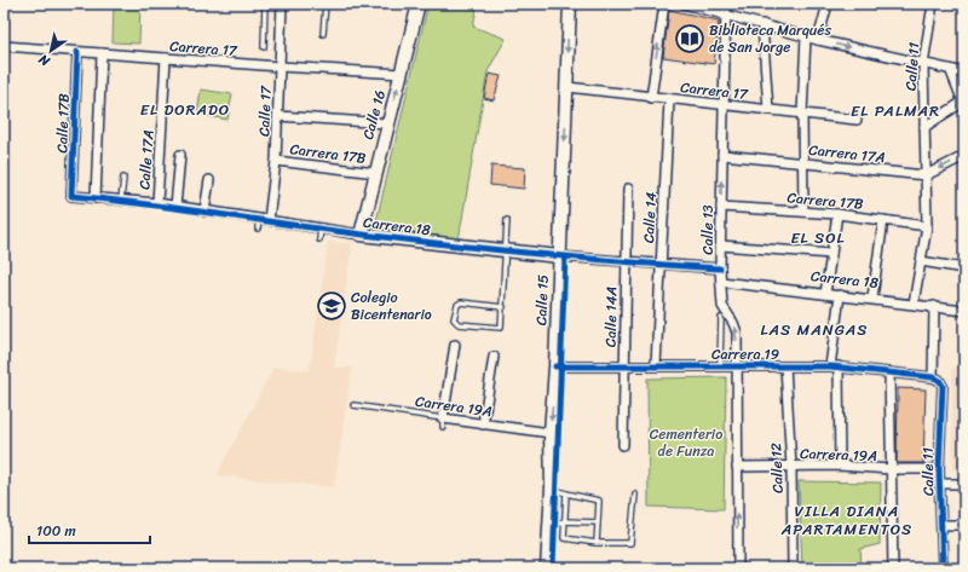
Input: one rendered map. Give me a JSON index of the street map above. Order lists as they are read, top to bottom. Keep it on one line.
{"streets":{"street":["Carrera 17","Calle 11","Calle 17","Calle 16","Calle 17B","Carrera 17B","Carrera 17A","Calle 17A","Calle 14","Carrera 18","Calle 13","Calle 15","Calle 14A","Carrera 19","Carrera 19A","Calle 12"]},"crossings":[["Carrera 17","Calle 17"],["Carrera 17","Calle 16"],["Carrera 17","Calle 17B"],["Carrera 17","Calle 17A"],["Carrera 17","Calle 14"],["Carrera 17","Calle 13"],["Carrera 17","Calle 15"],["Calle 11","Carrera 17B"],["Calle 11","Carrera 17A"],["Calle 11","Carrera 18"],["Calle 11","Carrera 19"],["Calle 11","Carrera 19A"],["Calle 17","Carrera 17B"],["Calle 17","Carrera 18"],["Calle 16","Carrera 17B"],["Calle 16","Carrera 18"],["Calle 17B","Carrera 18"],["Carrera 17B","Calle 13"],["Carrera 17A","Calle 13"],["Calle 17A","Carrera 18"],["Calle 14","Carrera 18"],["Calle 14","Carrera 19"],["Carrera 18","Calle 13"],["Carrera 18","Calle 15"],["Carrera 18","Calle 14A"],["Calle 13","Carrera 19"],["Calle 13","Carrera 19A"],["Calle 15","Carrera 19"],["Calle 15","Carrera 19A"],["Calle 14A","Carrera 19"],["Carrera 19","Calle 12"],["Carrera 19A","Calle 12"]],"one_way":["Calle 13"],"districts":["EL DORADO","EL PALMAR","EL SOL","LAS MANGAS","VILLA DIANA APARTAMENTOS"],"parks":["Cementerio de Funza"],"places":{"library":["Biblioteca Marqués de San Jorge"],"school or university":["Colegio Bicentenario"]},"scale_bar":"100 m","north":"bottom left"}
